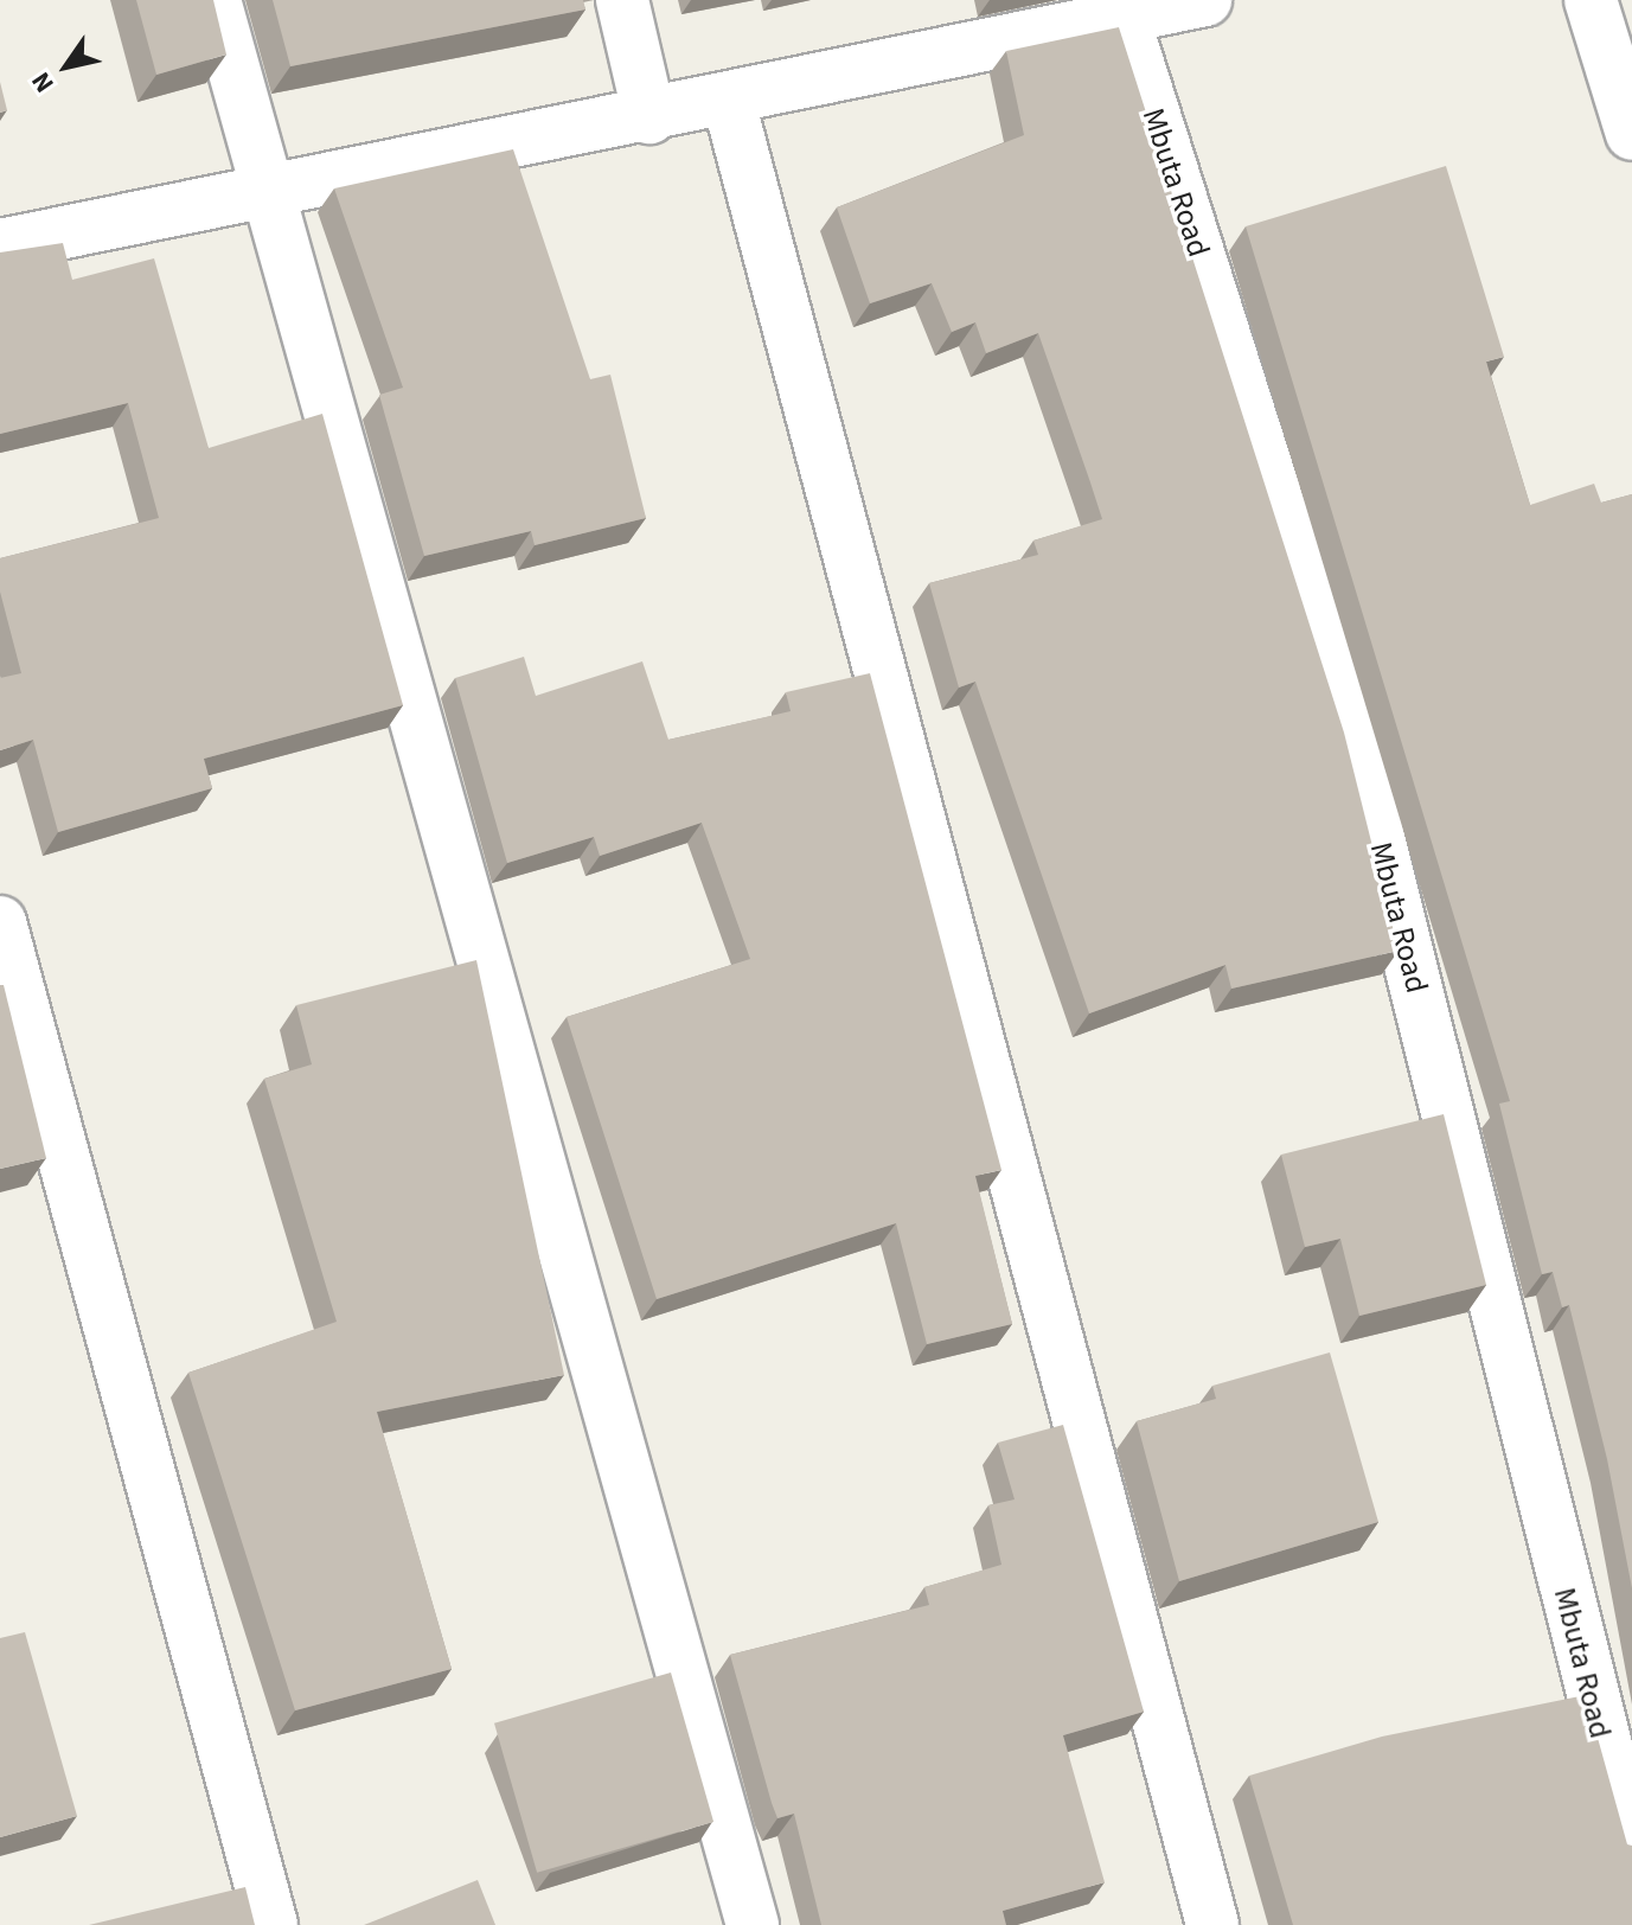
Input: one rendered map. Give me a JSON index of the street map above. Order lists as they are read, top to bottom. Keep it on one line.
{"streets":{"street":["Mbuta Road"]},"north":"bottom left"}
